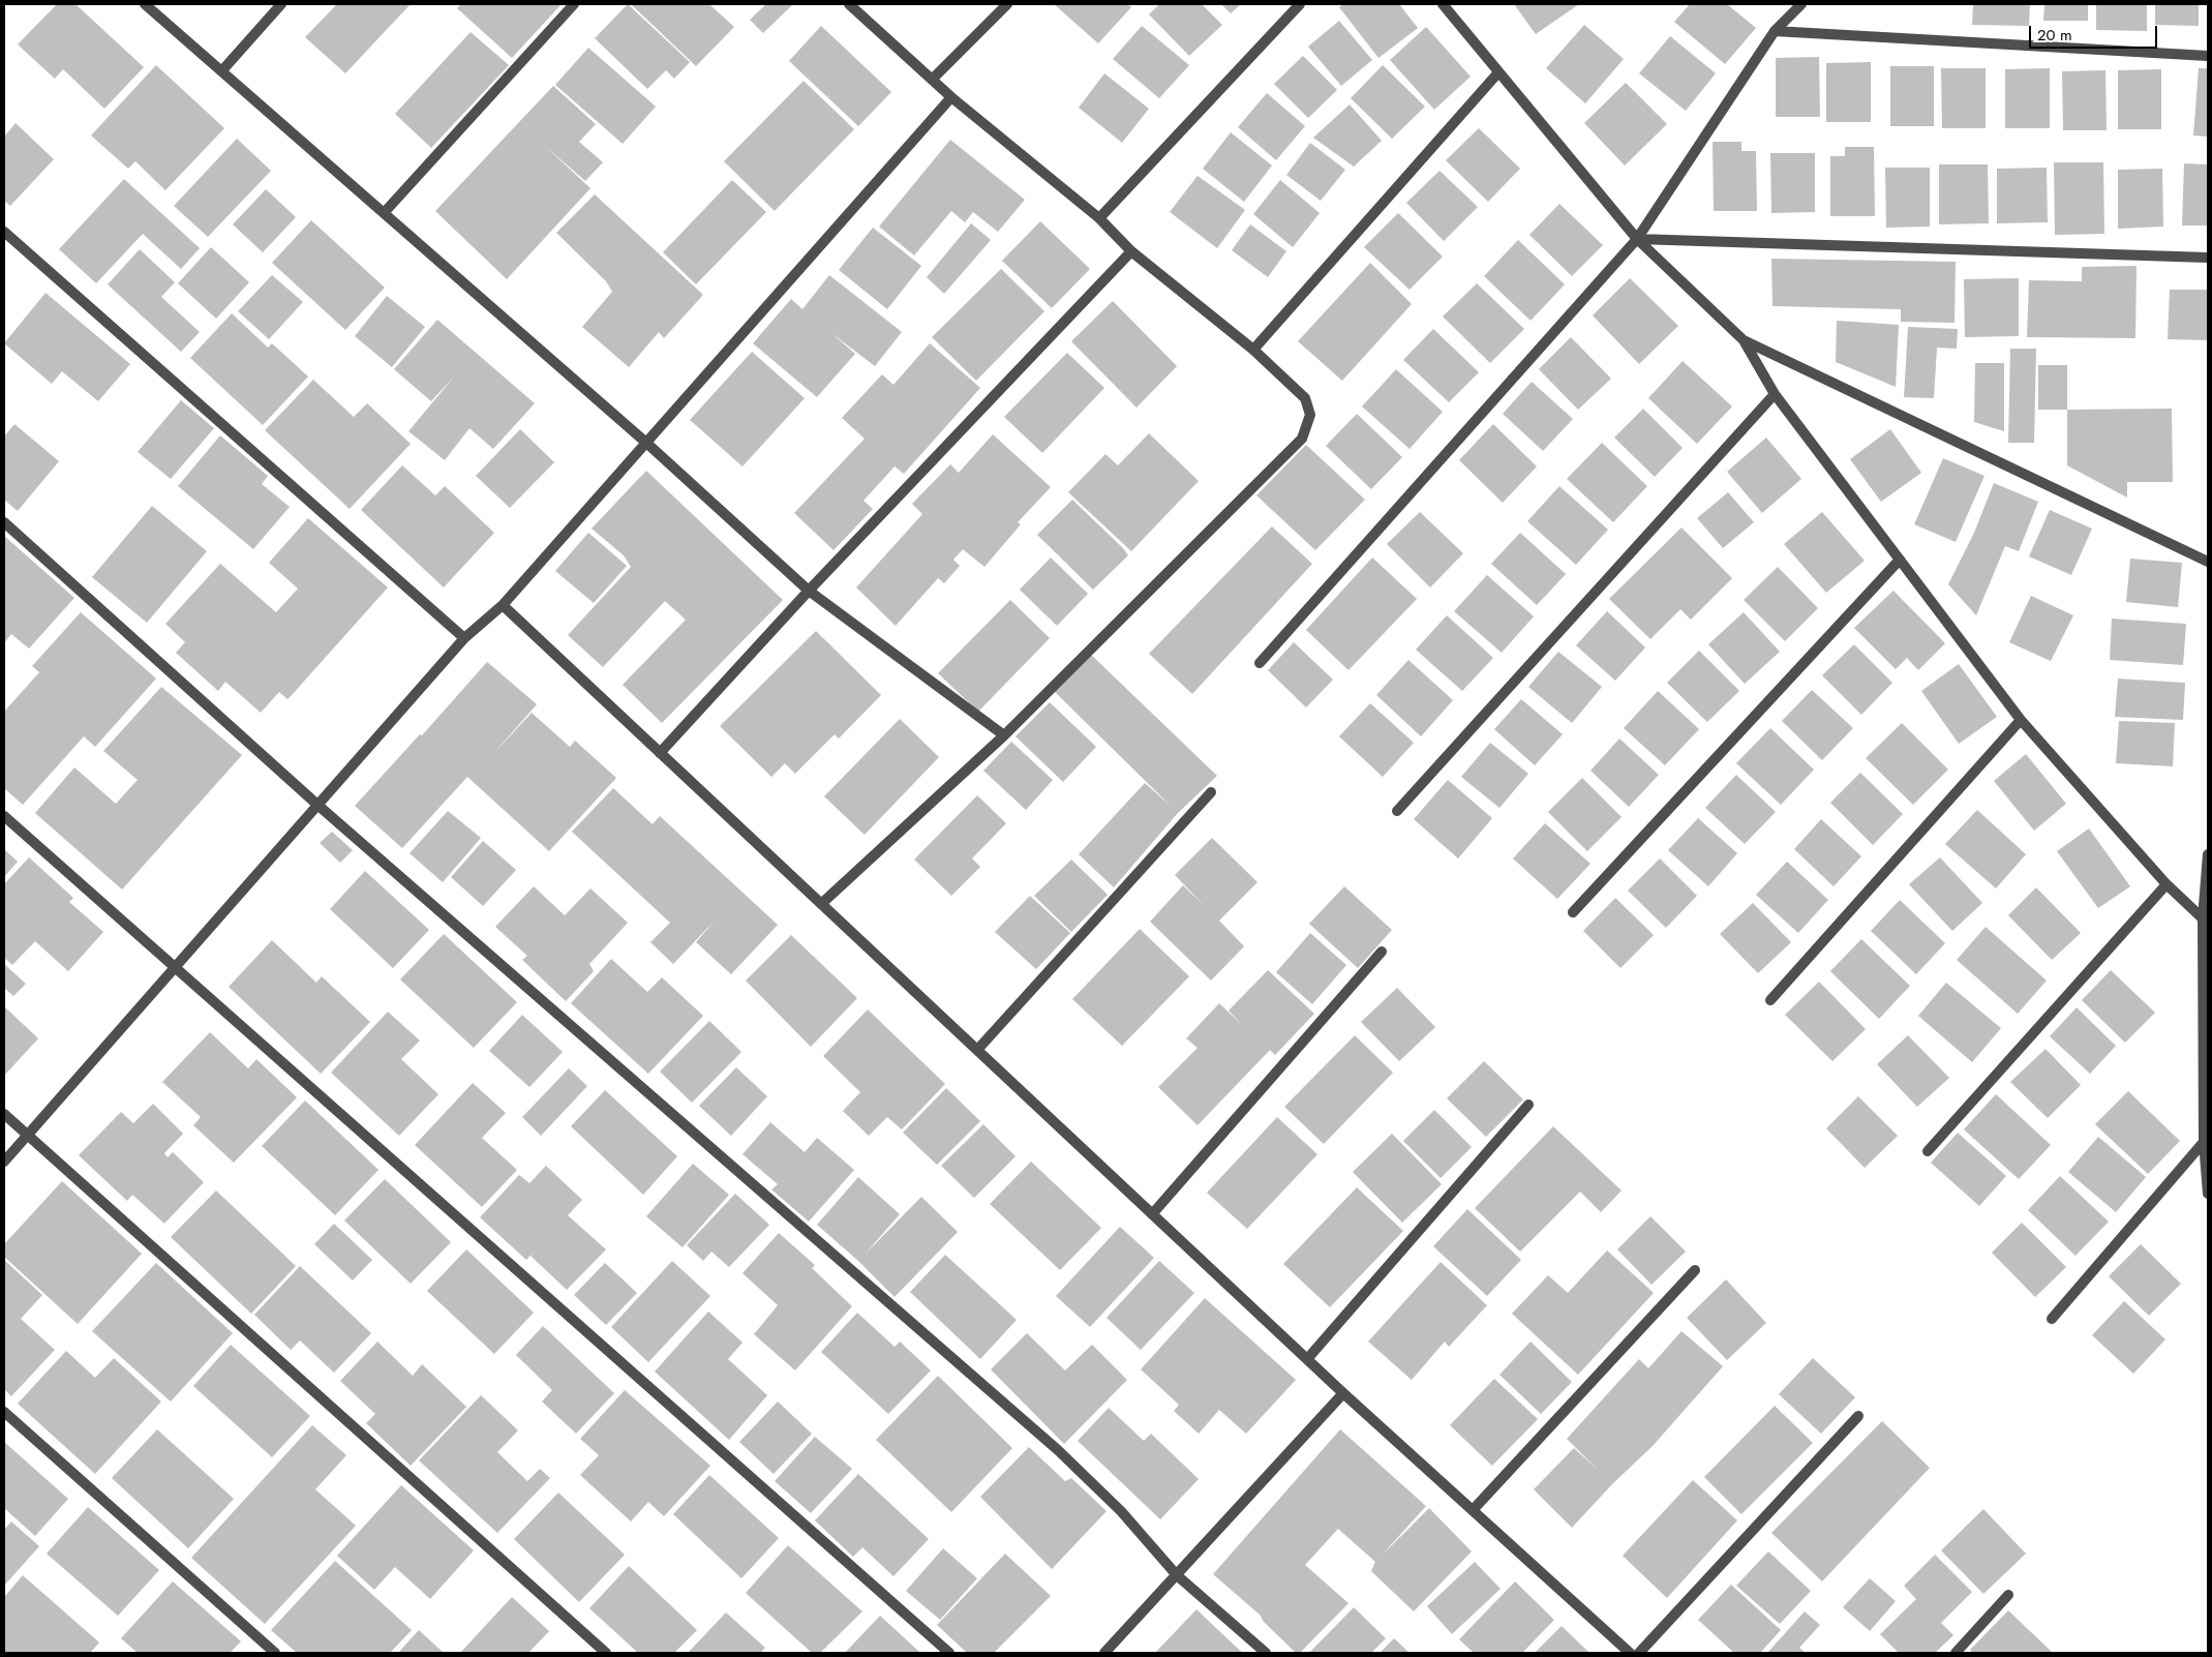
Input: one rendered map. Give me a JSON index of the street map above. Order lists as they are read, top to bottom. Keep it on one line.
{"scale_bar":"20 m"}
